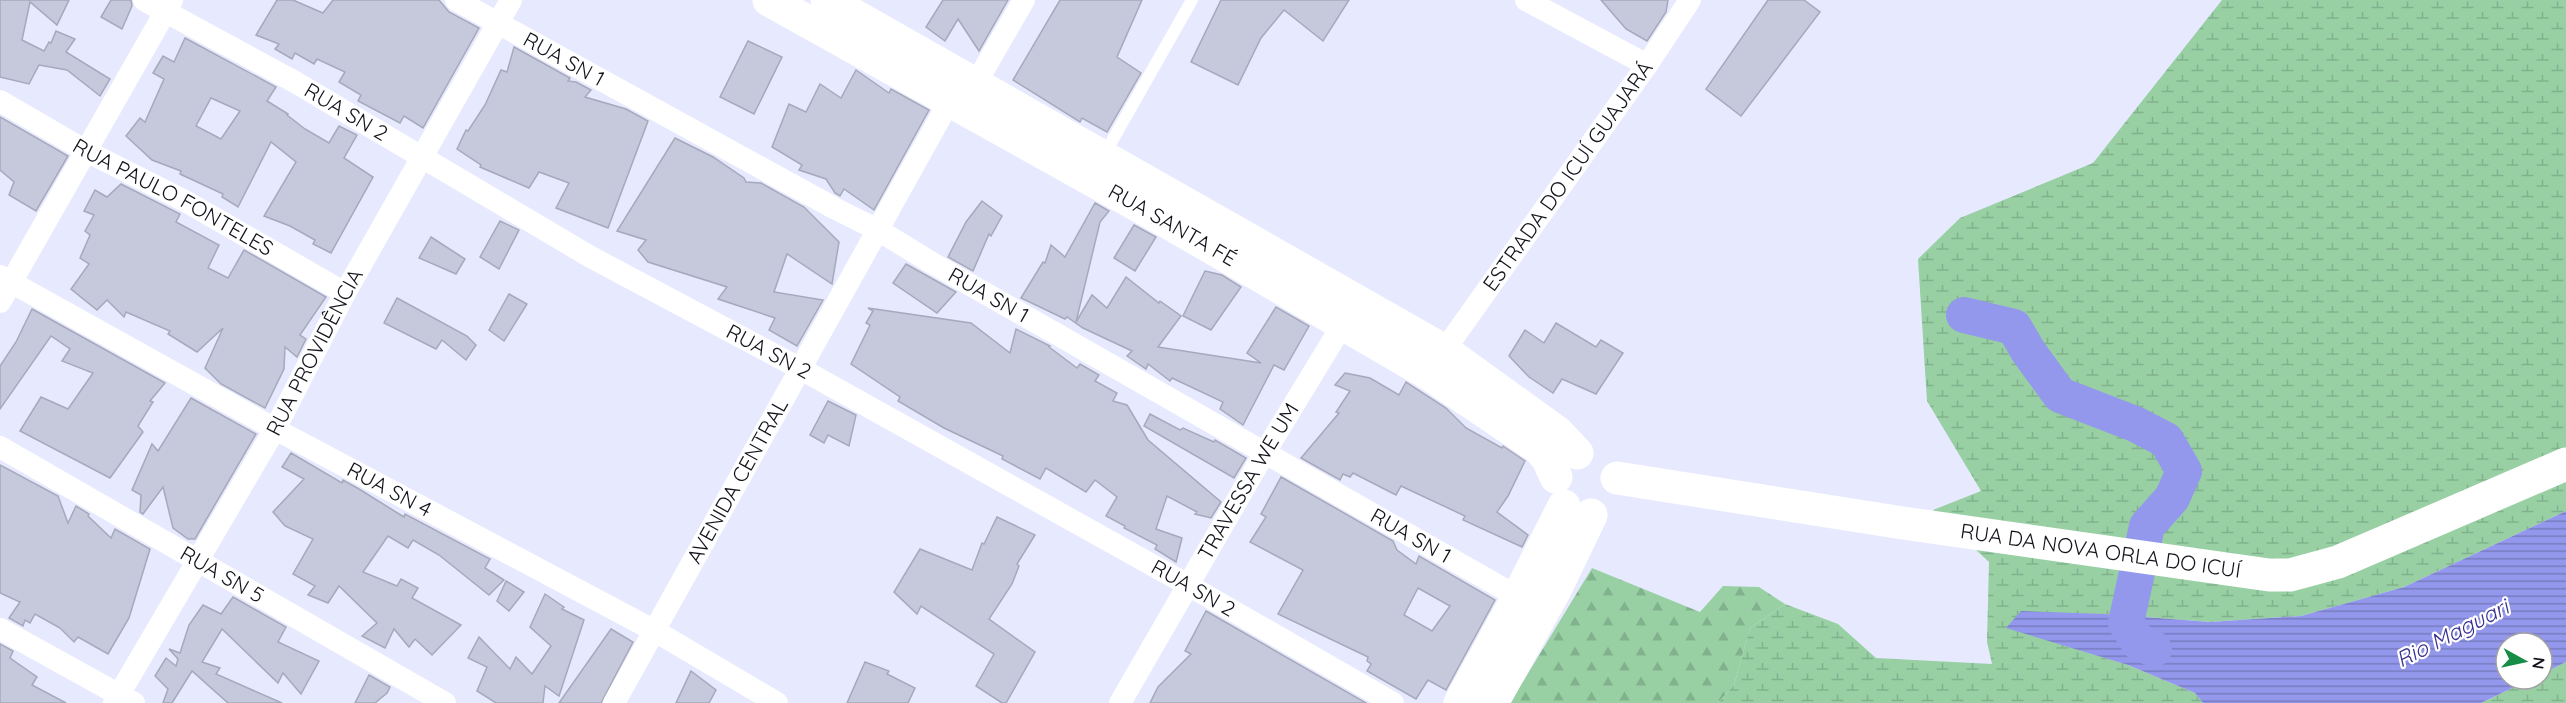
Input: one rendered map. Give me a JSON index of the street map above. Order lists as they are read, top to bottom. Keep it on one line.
{"streets":{"street":["RUA SN 1","RUA SN 2","ESTRADA DO ICUÍ GUAJARÁ","RUA PAULO FONTELES","RUA SANTA FÉ","RUA PROVIDÊNCIA","AVENIDA CENTRAL","TRAVESSA WE UM","RUA SN 4","RUA DA NOVA ORLA DO ICUÍ","RUA SN 5"]},"crossings":[["RUA SN 1","RUA PROVIDÊNCIA"],["RUA SN 1","AVENIDA CENTRAL"],["RUA SN 1","TRAVESSA WE UM"],["RUA SN 2","RUA PROVIDÊNCIA"],["RUA SN 2","AVENIDA CENTRAL"],["RUA SN 2","TRAVESSA WE UM"],["ESTRADA DO ICUÍ GUAJARÁ","RUA SANTA FÉ"],["RUA PAULO FONTELES","RUA PROVIDÊNCIA"],["RUA SANTA FÉ","AVENIDA CENTRAL"],["RUA SANTA FÉ","TRAVESSA WE UM"],["RUA PROVIDÊNCIA","RUA SN 4"],["RUA PROVIDÊNCIA","RUA SN 5"],["AVENIDA CENTRAL","RUA SN 4"]],"water":["Rio Maguari"],"north":"right"}
